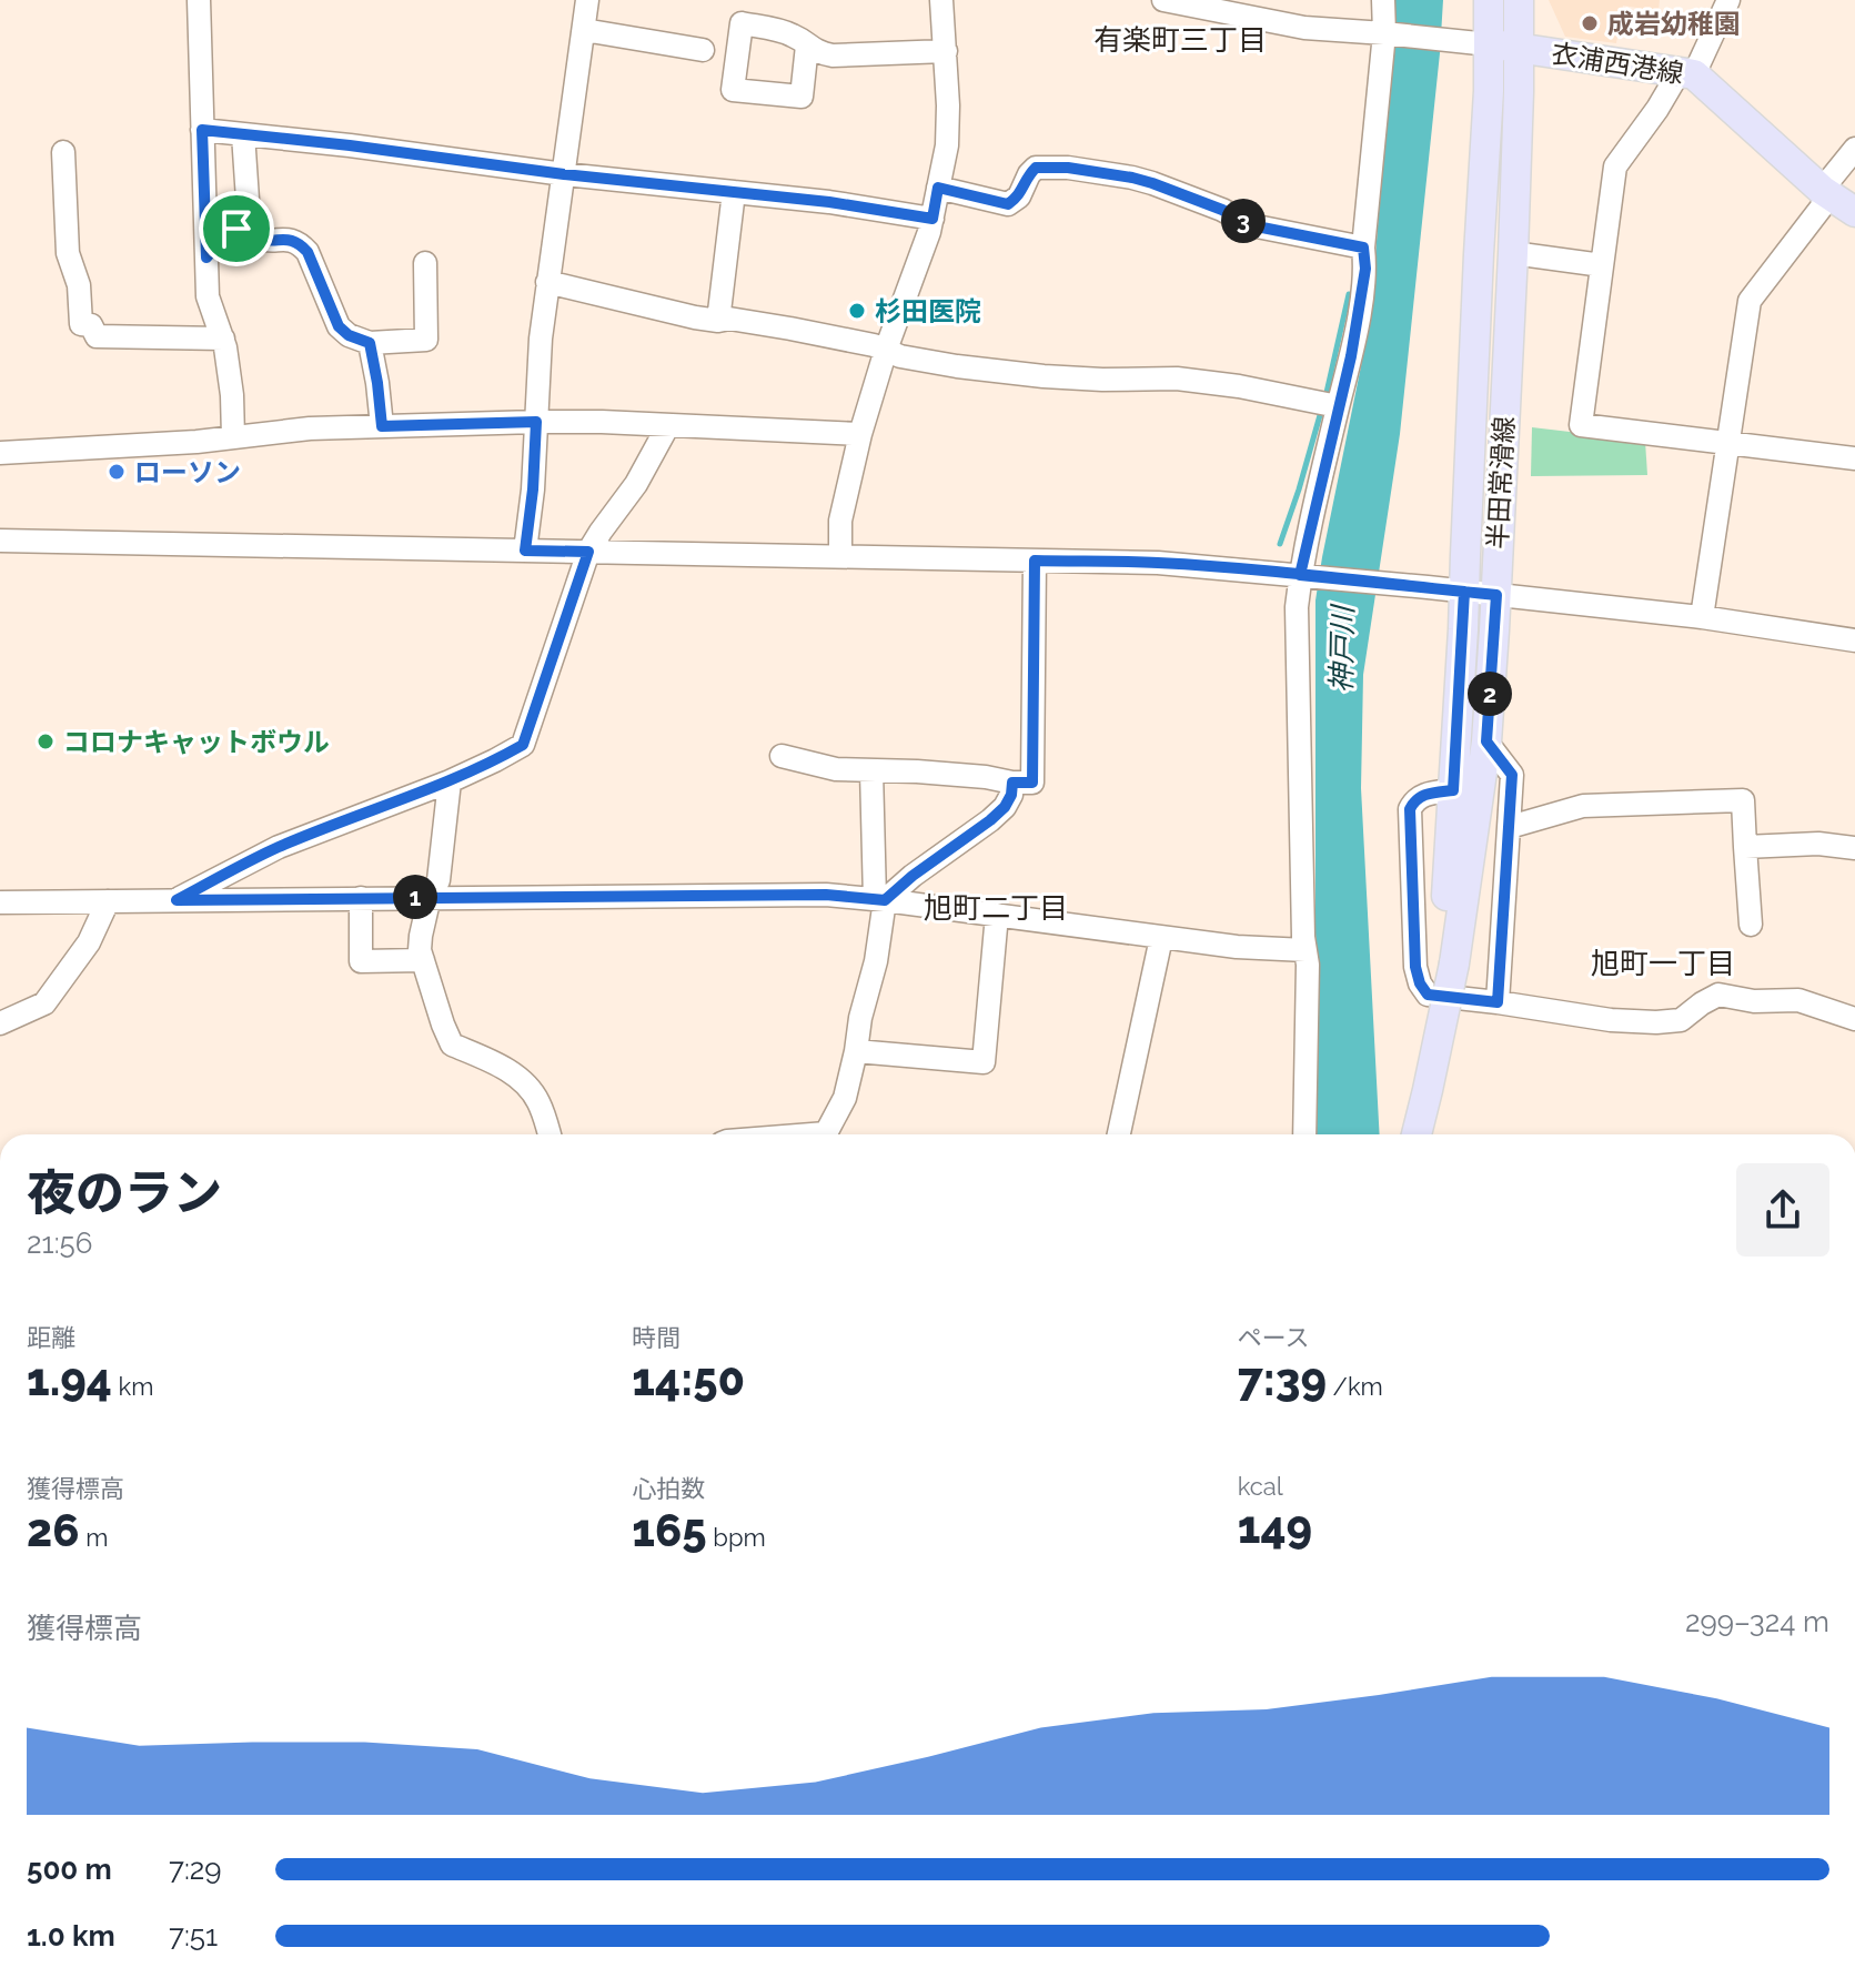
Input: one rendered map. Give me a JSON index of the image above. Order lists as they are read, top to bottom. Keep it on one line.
{"streets":{"main road":["衣浦西港線","半田常滑線"]},"crossings":[["衣浦西港線","半田常滑線"]],"districts":["有楽町三丁目","旭町二丁目","旭町一丁目"],"water":["神戸川"],"places":["成岩幼稚園","杉田医院","ローソン","コロナキャットボウル"],"page":{"pins":["3","2","1"],"heading":["夜のラン","21:56"],"stats":[["距離","1.94 km"],["時間","14:50"],["ペース","7:39 /km"],["獲得標高","26 m"],["心拍数","165 bpm"],["kcal","149"]],"chart":["獲得標高","299–324 m"],"list":[{"name":"500 m","note":"7:29"},{"name":"1.0 km","note":"7:51"}]}}
